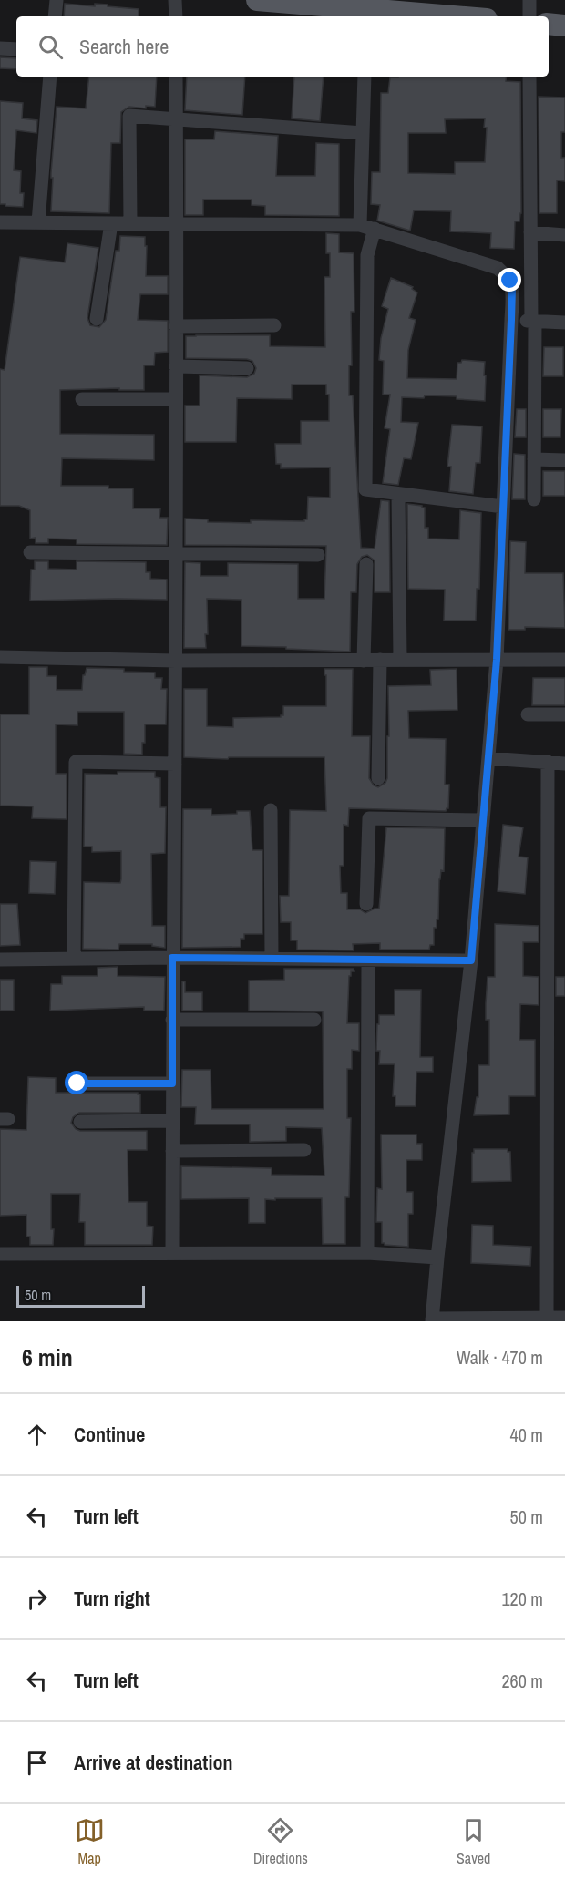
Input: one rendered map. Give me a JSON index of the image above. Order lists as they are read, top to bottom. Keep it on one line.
{"scale_bar":"50 m","page":{"search":"Search here","scale":"50 m","heading":["6 min","Walk · 470 m"],"list":[["Continue","40 m"],["Turn left","50 m"],["Turn right","120 m"],["Turn left","260 m"],"Arrive at destination"],"nav":["Map","Directions","Saved"]}}
